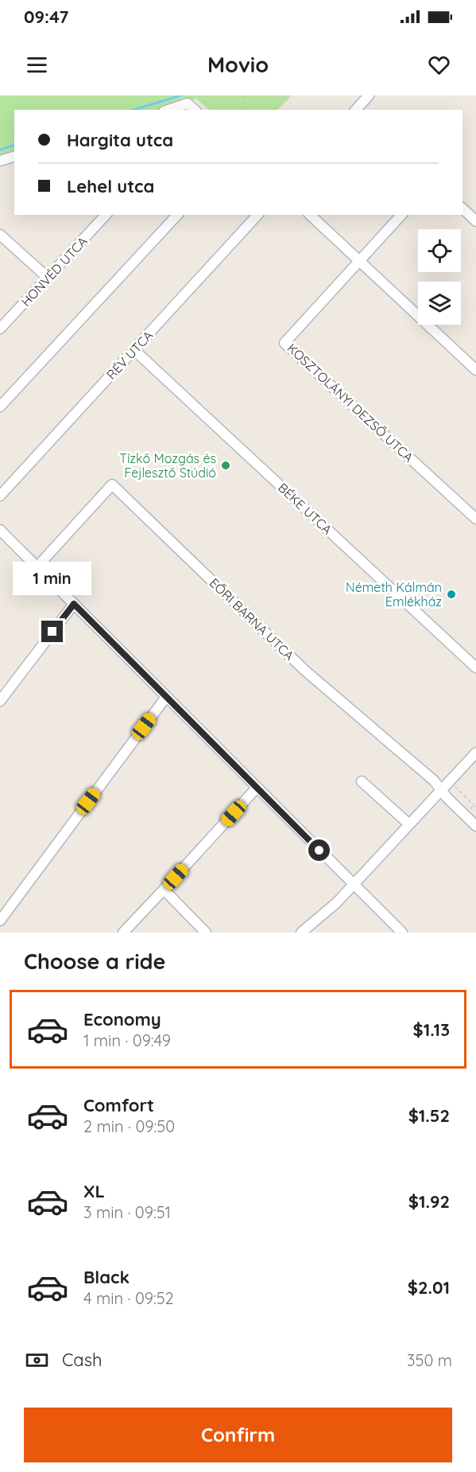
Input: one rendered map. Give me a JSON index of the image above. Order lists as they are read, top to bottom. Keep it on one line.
{"streets":{"street":["HONVÉD UTCA","RÉV UTCA","KOSZTOLÁNYI DEZSŐ UTCA","BÉKE UTCA","EŐRI BARNA UTCA"]},"crossings":[["RÉV UTCA","BÉKE UTCA"]],"places":["Tízkő Mozgás és Fejlesztő Stúdió","Németh Kálmán Emlékház"],"page":{"status":"09:47","header":"Movio","banner":["Hargita utca","Lehel utca"],"bubble":"1 min","heading":"Choose a ride","list":[{"name":"Economy","note":"1 min · 09:49","value":"$1.13"},{"name":"Comfort","note":"2 min · 09:50","value":"$1.52"},{"name":"XL","note":"3 min · 09:51","value":"$1.92"},{"name":"Black","note":"4 min · 09:52","value":"$2.01"}],"pay":["Cash","350 m"],"buttons":"Confirm"}}
